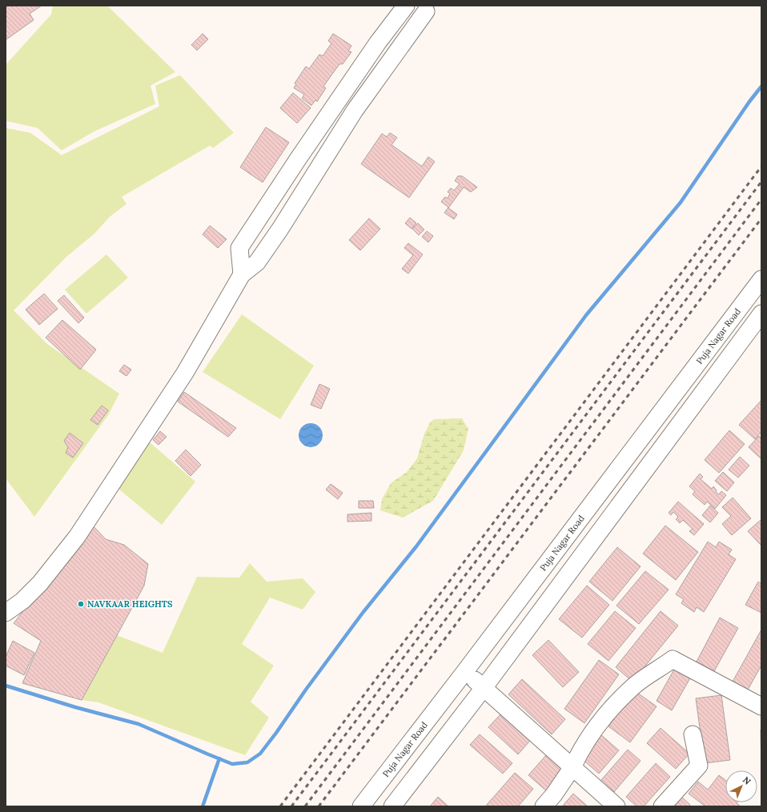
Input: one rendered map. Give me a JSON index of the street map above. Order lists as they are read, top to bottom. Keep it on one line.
{"streets":{"street":["Puja Nagar Road"]},"places":["NAVKAAR HEIGHTS"],"north":"top right"}
